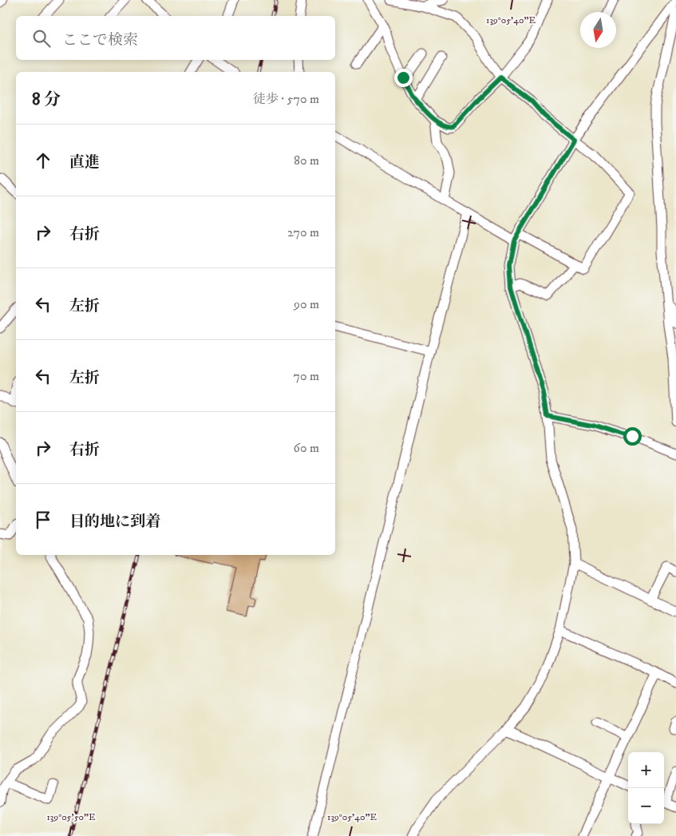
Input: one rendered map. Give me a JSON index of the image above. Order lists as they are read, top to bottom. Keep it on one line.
{"north":"bottom","page":{"search":"ここで検索","heading":["8 分","徒歩 · 570 m"],"list":[["直進","80 m"],["右折","270 m"],["左折","90 m"],["左折","70 m"],["右折","60 m"],"目的地に到着"],"map_buttons":["+","−"]},"coordinates":["139°05'40\"E","139°05'50\"E"]}
